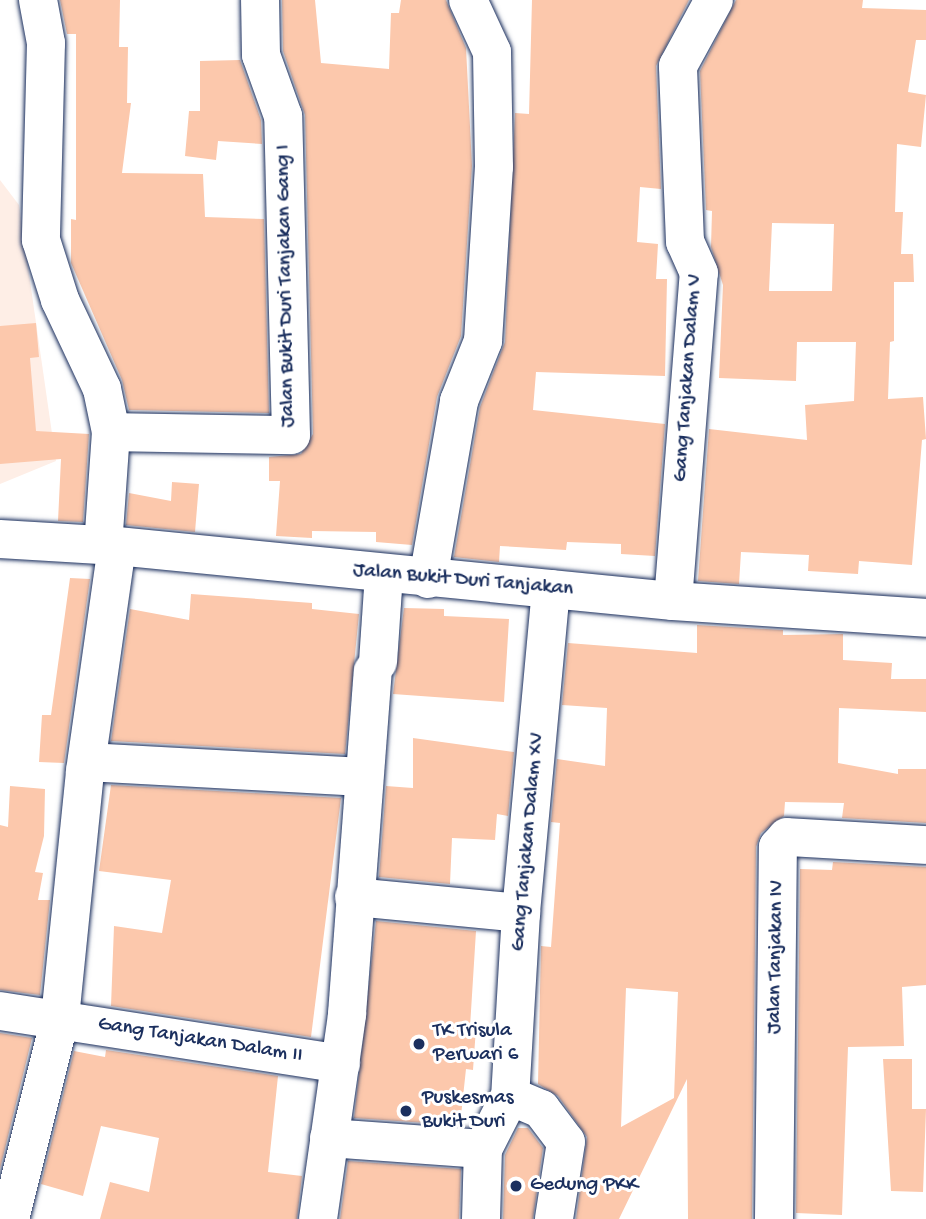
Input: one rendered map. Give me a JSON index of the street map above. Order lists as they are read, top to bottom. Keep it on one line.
{"streets":{"street":["Jalan Bukit Duri Tanjakan Gang I","Gang Tanjakan Dalam V","Jalan Bukit Duri Tanjakan","Gang Tanjakan Dalam XV","Jalan Tanjakan IV","Gang Tanjakan Dalam II"]},"crossings":[["Gang Tanjakan Dalam V","Jalan Bukit Duri Tanjakan"],["Jalan Bukit Duri Tanjakan","Gang Tanjakan Dalam XV"]],"places":["TK Trisula Perwari 6","Puskesmas Bukit Duri","Gedung PKK"]}
